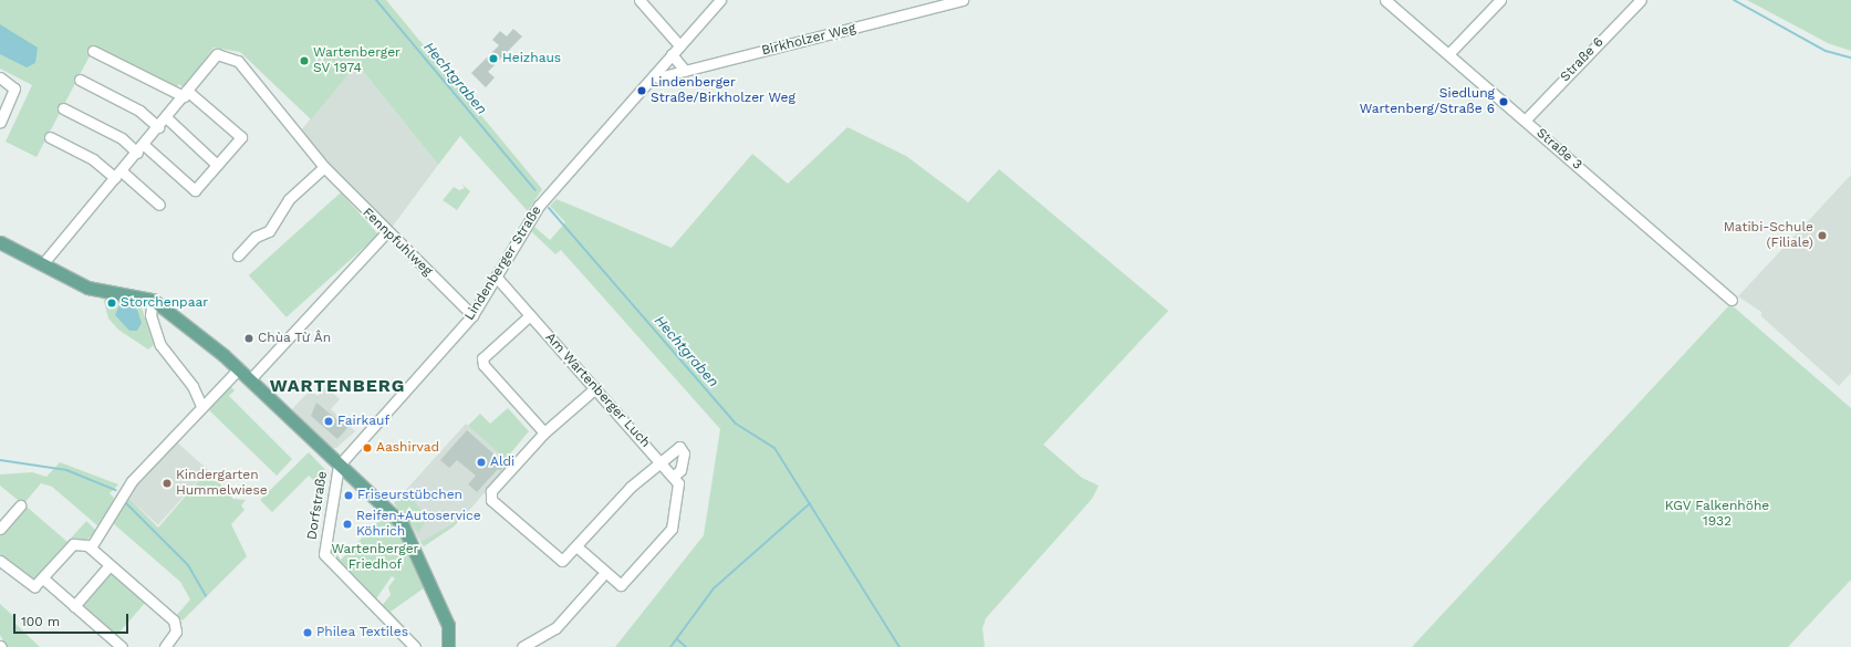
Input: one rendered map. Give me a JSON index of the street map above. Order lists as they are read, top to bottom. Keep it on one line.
{"streets":{"main road":["Dorfstraße"],"street":["Birkholzer Weg","Straße 6","Straße 3","Fennpfuhlweg","Lindenberger Straße","Am Wartenberger Luch"]},"crossings":[["Birkholzer Weg","Lindenberger Straße"],["Straße 6","Straße 3"],["Fennpfuhlweg","Lindenberger Straße"],["Fennpfuhlweg","Dorfstraße"],["Lindenberger Straße","Am Wartenberger Luch"],["Lindenberger Straße","Dorfstraße"]],"districts":["WARTENBERG"],"water":["Hechtgraben"],"parks":["KGV Falkenhöhe 1932","Wartenberger Friedhof"],"places":["Heizhaus","Wartenberger SV 1974","Lindenberger Straße/Birkholzer Weg","Siedlung Wartenberg/Straße 6","Matibi-Schule (Filiale)","Storchenpaar","Chùa Từ Ân","Fairkauf","Aashirvad","Aldi","Kindergarten Hummelwiese","Friseurstübchen","Reifen+Autoservice Köhrich","Philea Textiles"],"scale_bar":"100 m"}
